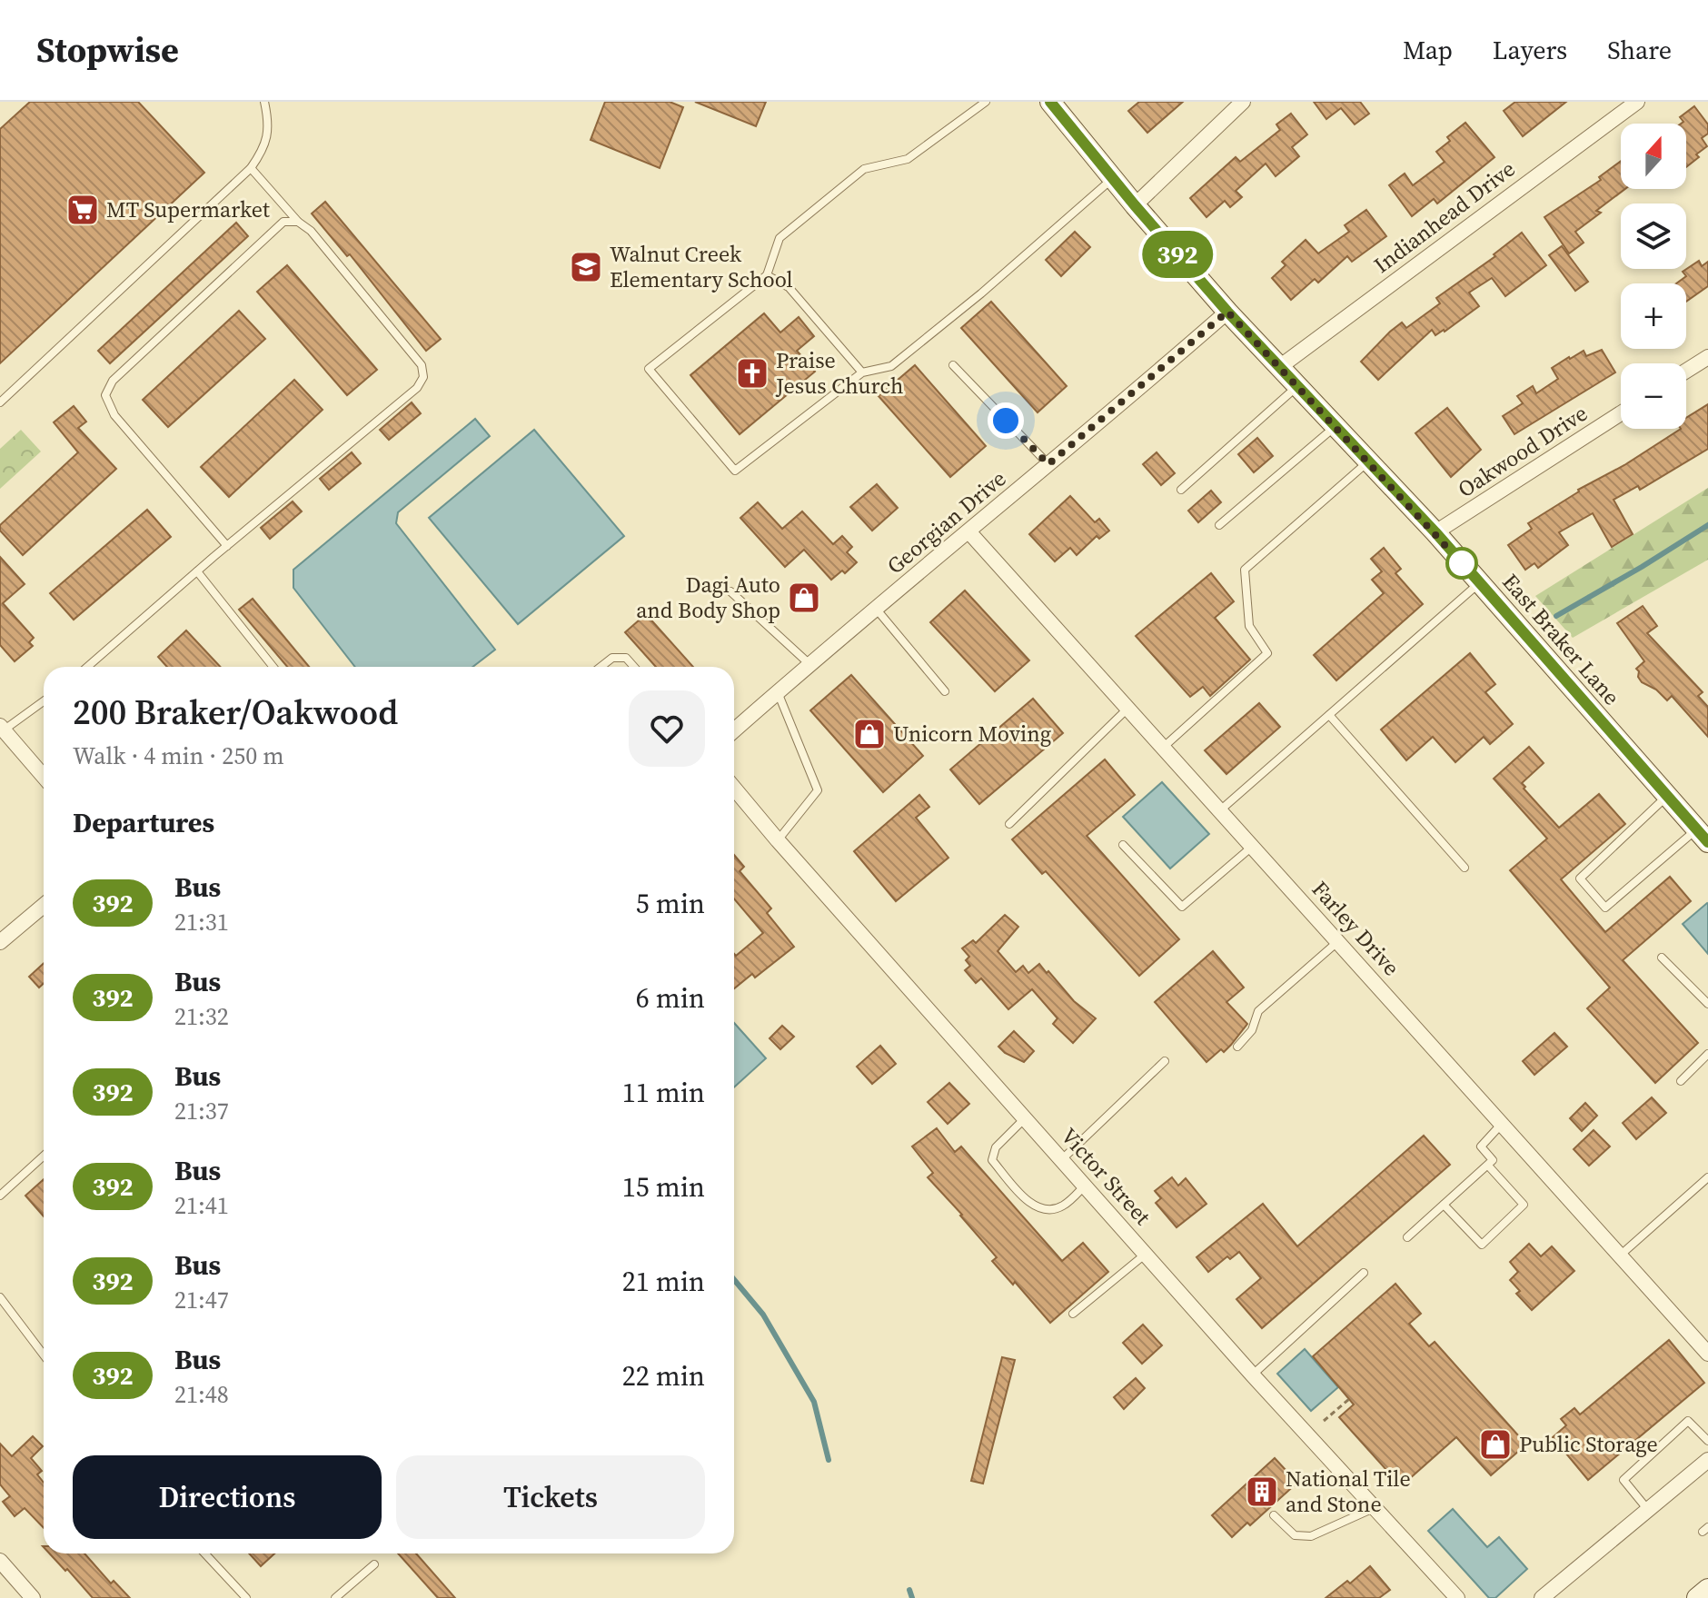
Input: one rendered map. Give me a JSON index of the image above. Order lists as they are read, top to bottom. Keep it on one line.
{"streets":{"main road":["East Braker Lane"],"street":["Indianhead Drive","Oakwood Drive","Georgian Drive","Farley Drive","Victor Street"]},"crossings":[["Indianhead Drive","East Braker Lane"],["Oakwood Drive","East Braker Lane"],["Georgian Drive","East Braker Lane"],["Georgian Drive","Farley Drive"]],"places":{"supermarket":["MT Supermarket"],"school or university":["Walnut Creek Elementary School"],"church":["Praise Jesus Church"],"shop":["Dagi Auto and Body Shop","Unicorn Moving","Public Storage"],"building":["National Tile and Stone"]},"lines":["bus line 392"],"north":"top","page":{"header":"Stopwise","nav":["Map","Layers","Share"],"on_map":"392","map_buttons":["+","−"],"heading":[["200 Braker/Oakwood","Walk · 4 min · 250 m"],"Departures"],"list":[{"mark":"392","name":"Bus","note":"21:31","value":"5 min"},{"mark":"392","name":"Bus","note":"21:32","value":"6 min"},{"mark":"392","name":"Bus","note":"21:37","value":"11 min"},{"mark":"392","name":"Bus","note":"21:41","value":"15 min"},{"mark":"392","name":"Bus","note":"21:47","value":"21 min"},{"mark":"392","name":"Bus","note":"21:48","value":"22 min"}],"buttons":["Directions","Tickets"]}}
